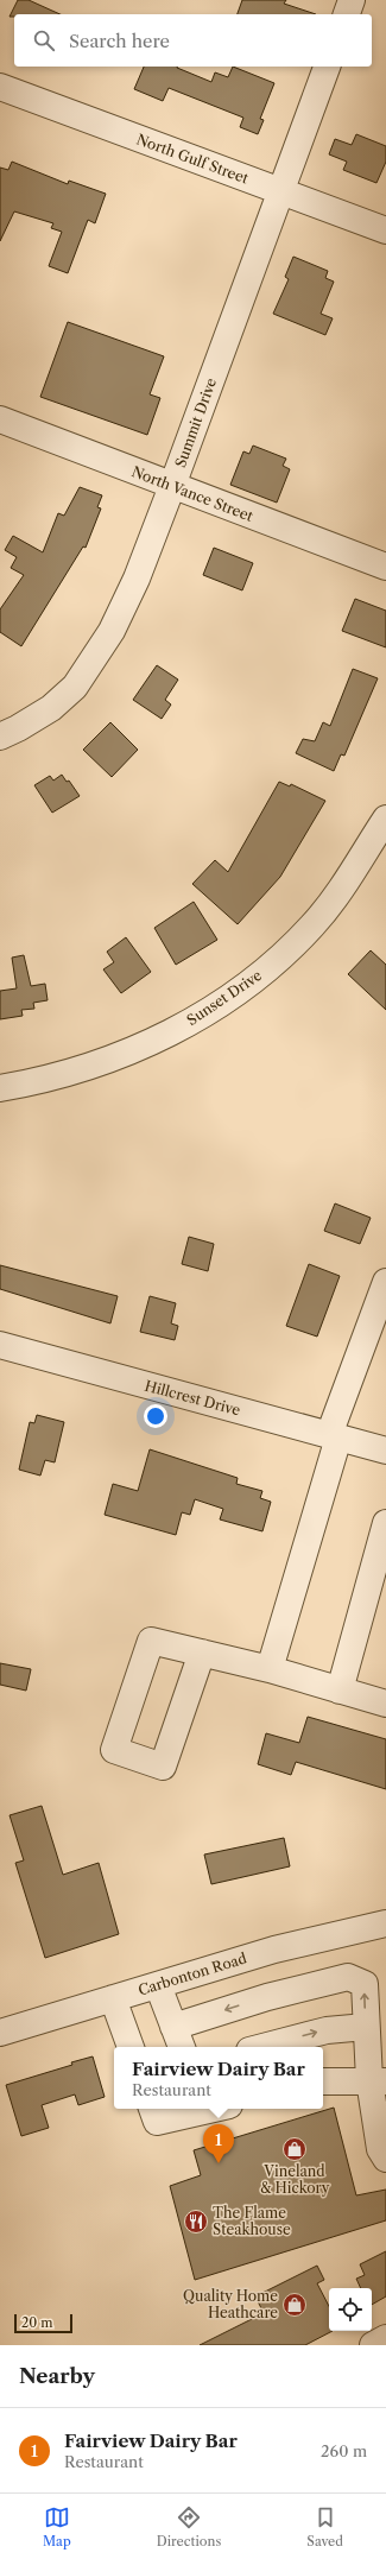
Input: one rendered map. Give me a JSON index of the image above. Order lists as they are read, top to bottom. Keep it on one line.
{"streets":{"street":["North Gulf Street","Summit Drive","North Vance Street","Sunset Drive","Hillcrest Drive","Carbonton Road"]},"crossings":[["North Gulf Street","Summit Drive"],["Summit Drive","North Vance Street"]],"places":{"shop":["Vineland & Hickory","Quality Home Heathcare"],"restaurant":["The Flame Steakhouse"]},"scale_bar":"20 m","page":{"search":"Search here","popup":["Fairview Dairy Bar","Restaurant"],"pins":"1","scale":"20 m","heading":"Nearby","list":[{"mark":"1","name":"Fairview Dairy Bar","note":"Restaurant","value":"260 m"}],"nav":["Map","Directions","Saved"]}}
